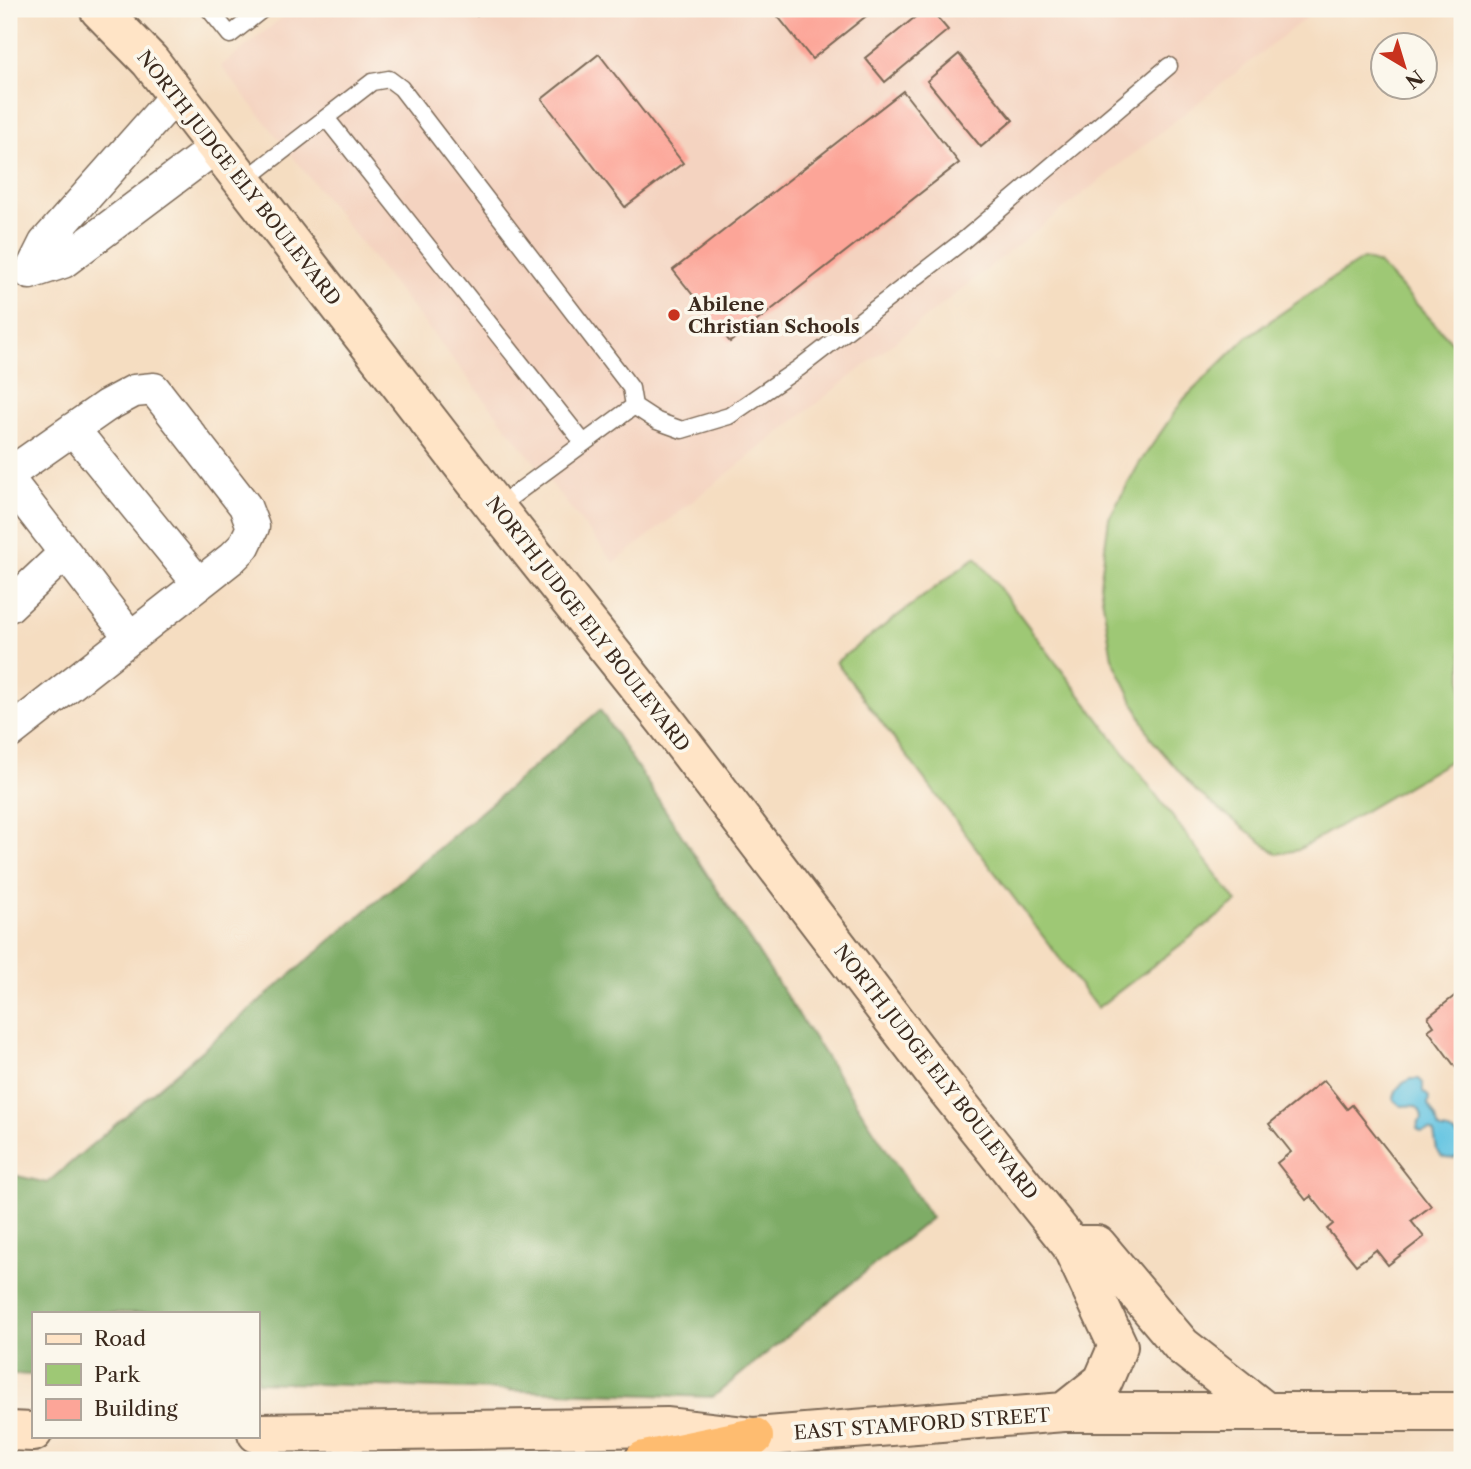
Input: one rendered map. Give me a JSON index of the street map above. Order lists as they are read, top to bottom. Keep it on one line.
{"streets":{"street":["NORTH JUDGE ELY BOULEVARD","EAST STAMFORD STREET"]},"crossings":[["NORTH JUDGE ELY BOULEVARD","EAST STAMFORD STREET"]],"places":["Abilene Christian Schools"],"legend":["Road","Park","Building"],"north":"bottom right"}
